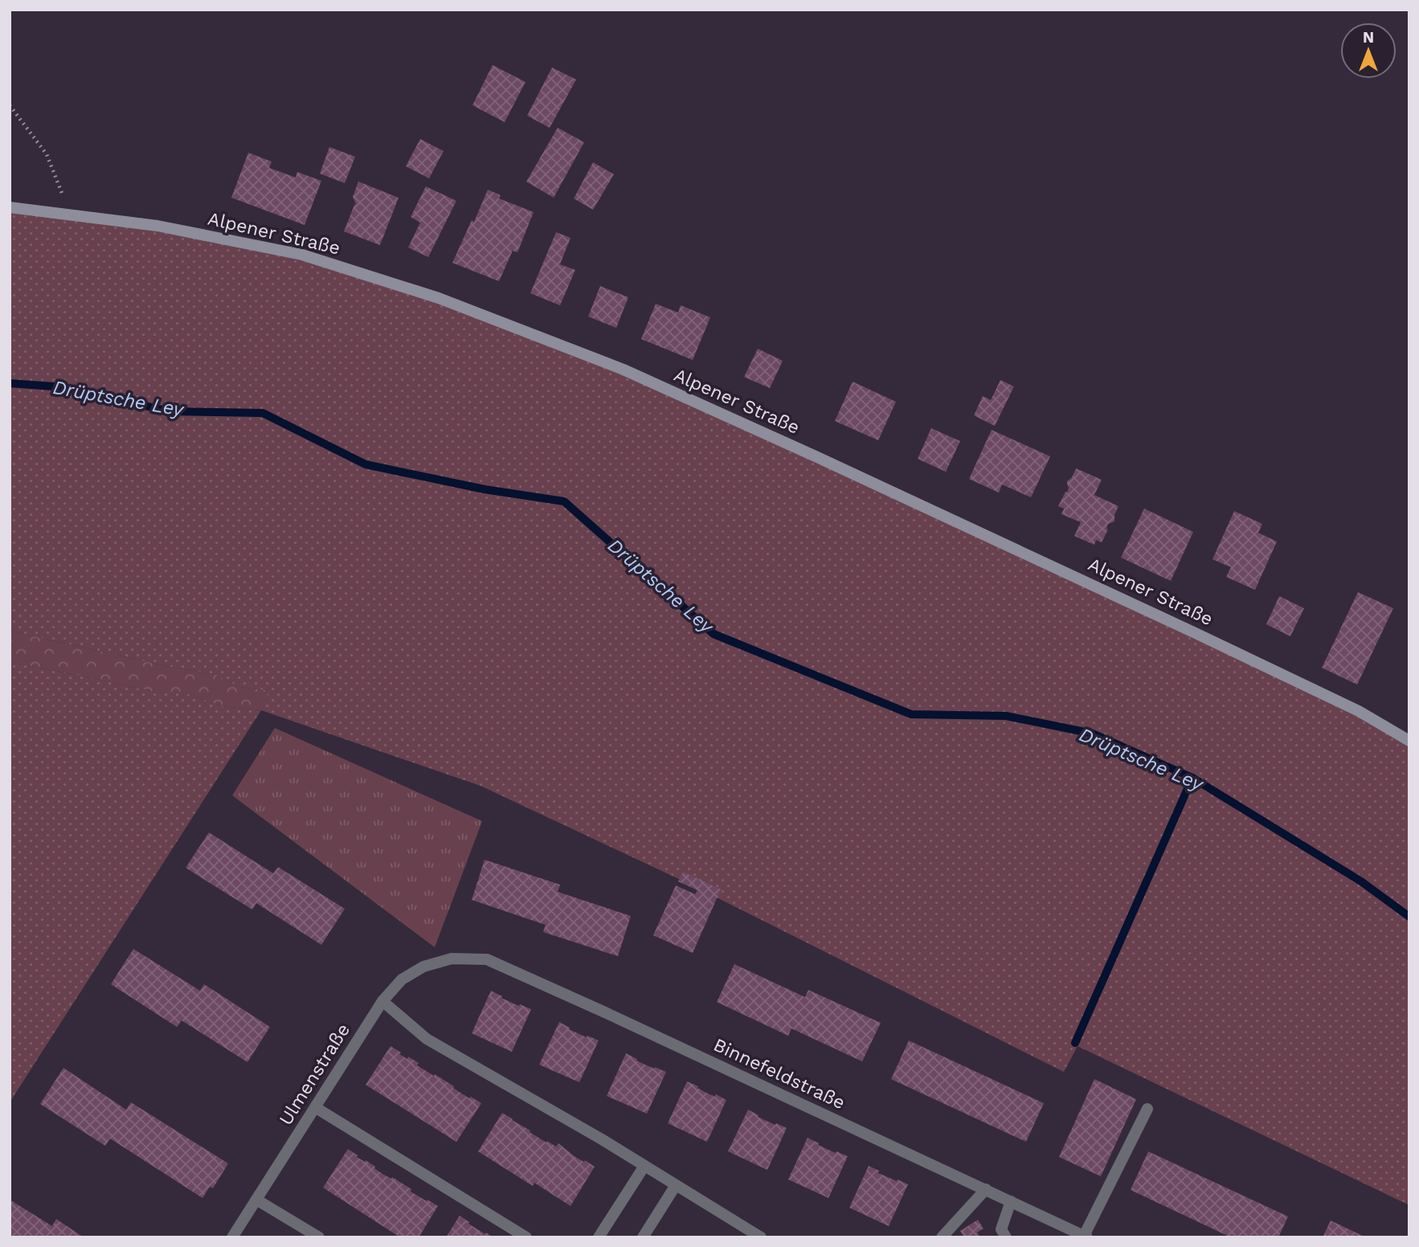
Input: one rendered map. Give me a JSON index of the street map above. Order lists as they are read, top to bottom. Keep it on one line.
{"streets":{"street":["Alpener Straße","Binnefeldstraße","Ulmenstraße"]},"crossings":[["Binnefeldstraße","Ulmenstraße"]],"water":["Drüptsche Ley"],"north":"top"}
